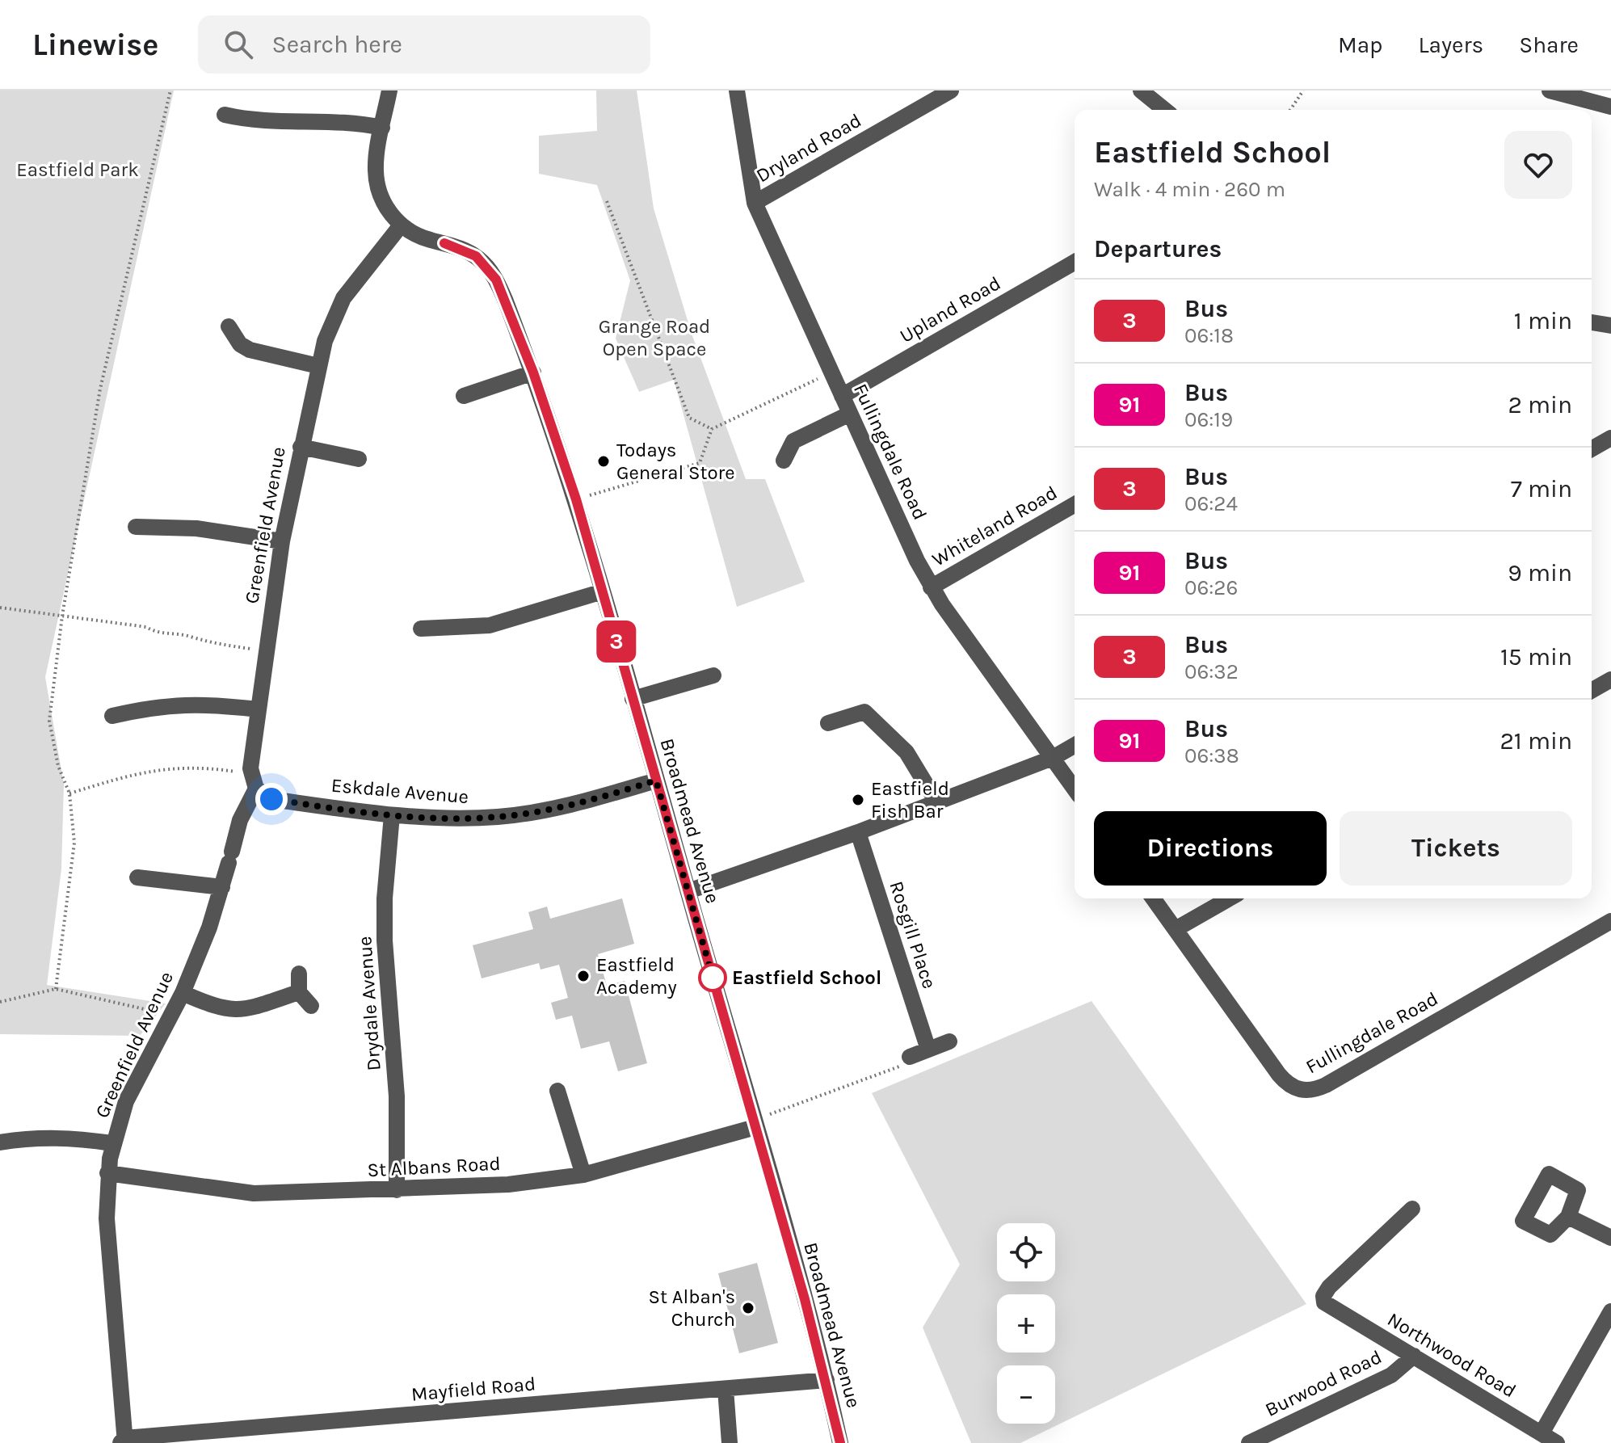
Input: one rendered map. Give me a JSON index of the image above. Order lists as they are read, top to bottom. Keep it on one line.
{"streets":{"street":["Dryland Road","Upland Road","Fullingdale Road","Greenfield Avenue","Whiteland Road","Eskdale Avenue","Broadmead Avenue","Rosgill Place","Drydale Avenue","St Albans Road","Northwood Road","Burwood Road","Mayfield Road"]},"crossings":[["Dryland Road","Fullingdale Road"],["Upland Road","Fullingdale Road"],["Fullingdale Road","Whiteland Road"],["Greenfield Avenue","Eskdale Avenue"],["Greenfield Avenue","Broadmead Avenue"],["Greenfield Avenue","St Albans Road"],["Greenfield Avenue","Mayfield Road"],["Eskdale Avenue","Broadmead Avenue"],["Eskdale Avenue","Drydale Avenue"],["Broadmead Avenue","St Albans Road"],["Broadmead Avenue","Mayfield Road"],["Drydale Avenue","St Albans Road"],["Northwood Road","Burwood Road"]],"parks":["Eastfield Park","Grange Road Open Space"],"places":["Todays General Store","Eastfield Fish Bar","Eastfield Academy","Eastfield School","St Alban's Church"],"lines":["bus line 3"],"page":{"header":"Linewise","search":"Search here","nav":["Map","Layers","Share"],"on_map":"3","heading":[["Eastfield School","Walk · 4 min · 260 m"],"Departures"],"list":[{"mark":"3","name":"Bus","note":"06:18","value":"1 min"},{"mark":"91","name":"Bus","note":"06:19","value":"2 min"},{"mark":"3","name":"Bus","note":"06:24","value":"7 min"},{"mark":"91","name":"Bus","note":"06:26","value":"9 min"},{"mark":"3","name":"Bus","note":"06:32","value":"15 min"},{"mark":"91","name":"Bus","note":"06:38","value":"21 min"}],"buttons":["Directions","Tickets"],"map_buttons":["+","−"]}}
